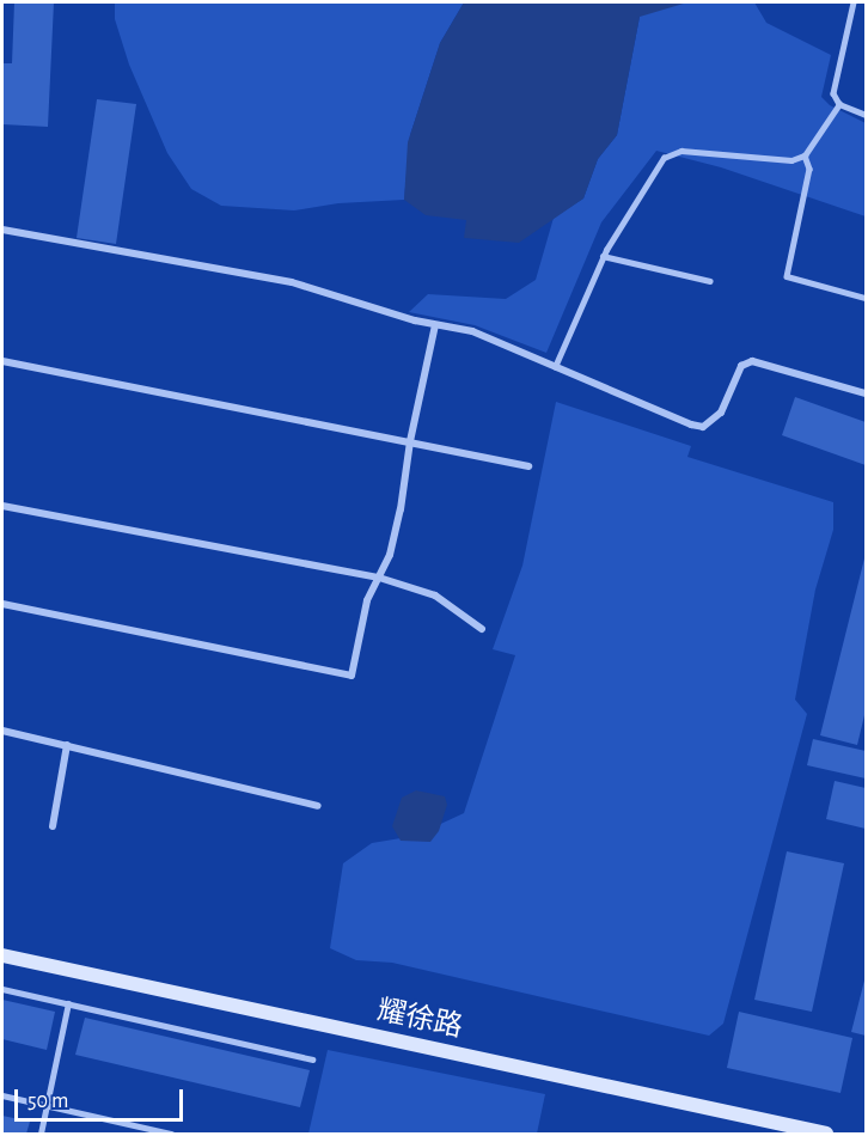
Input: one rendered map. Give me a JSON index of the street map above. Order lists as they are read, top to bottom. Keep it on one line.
{"streets":{"street":["耀徐路"]},"scale_bar":"50 m"}
